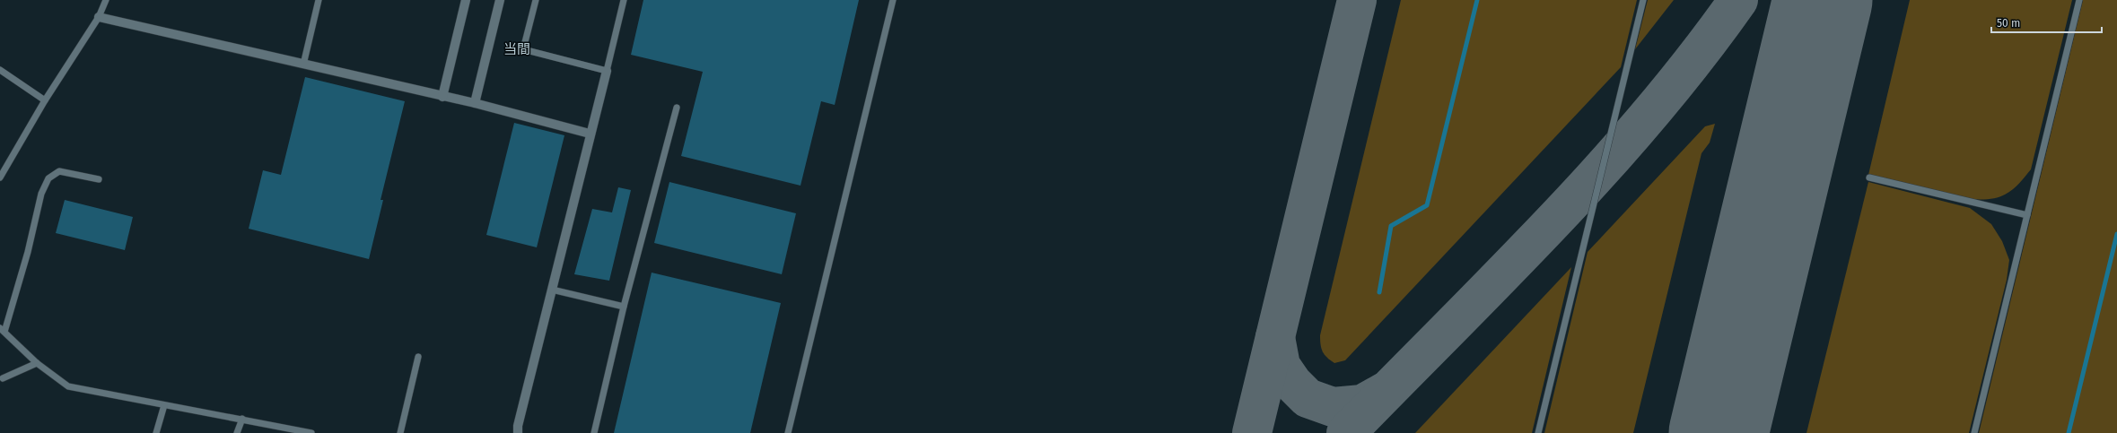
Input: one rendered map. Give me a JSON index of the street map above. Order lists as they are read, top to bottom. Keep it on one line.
{"districts":["当間"],"scale_bar":"50 m"}
